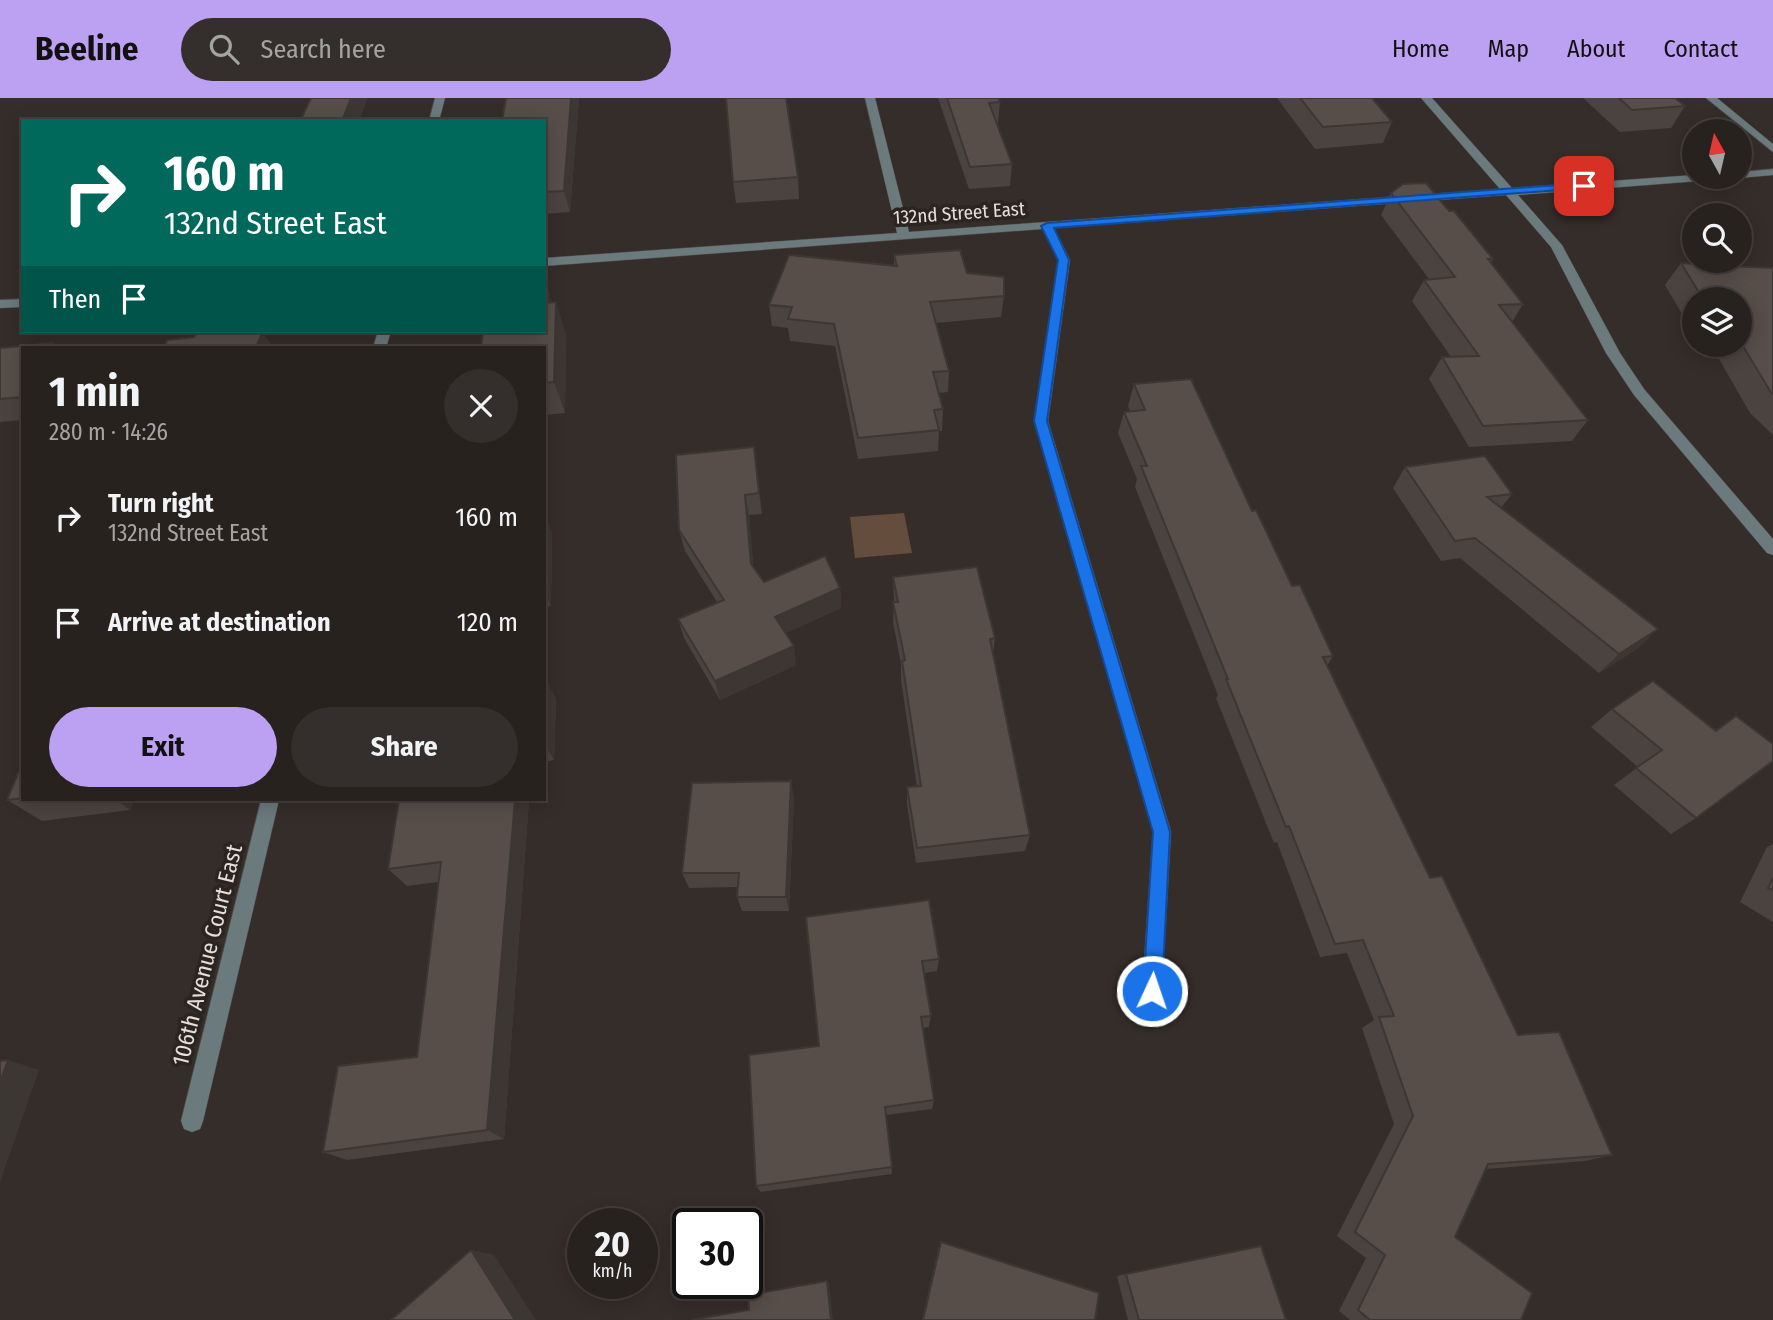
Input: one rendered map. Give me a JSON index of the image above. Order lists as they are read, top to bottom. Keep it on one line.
{"streets":{"street":["132nd Street East","106th Avenue Court East"]},"north":"top","page":{"header":"Beeline","search":"Search here","nav":["Home","Map","About","Contact"],"turn":["160 m","132nd Street East"],"then":"Then","heading":["1 min","280 m · 14:26"],"list":[{"name":"Turn right","note":"132nd Street East","value":"160 m"},{"name":"Arrive at destination","value":"120 m"}],"buttons":["Exit","Share"],"speed":"20 km/h","limit":"30"}}
